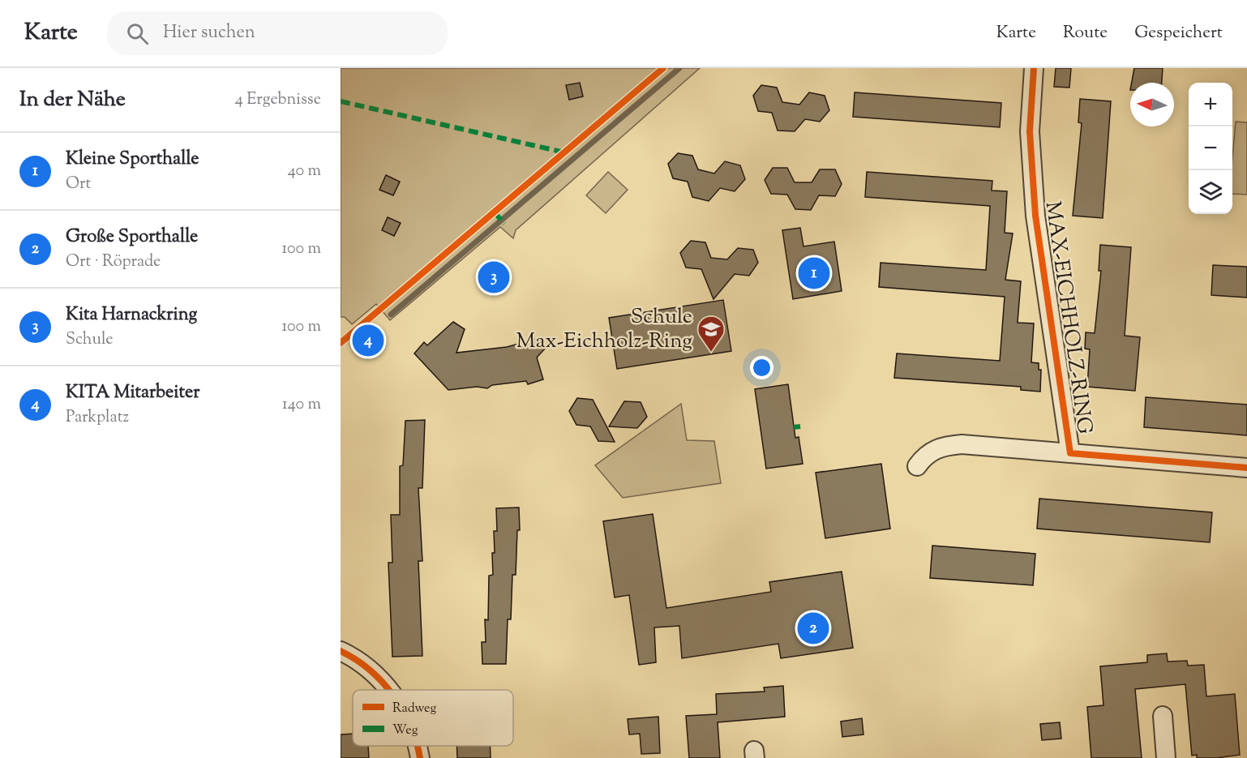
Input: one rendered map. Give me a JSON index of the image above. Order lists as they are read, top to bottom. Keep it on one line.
{"streets":{"street":["MAX-EICHHOLZ-RING"]},"places":{"school or university":["Schule Max-Eichholz-Ring"]},"legend":["Radweg","Weg"],"north":"left","page":{"header":"Karte","search":"Hier suchen","nav":["Karte","Route","Gespeichert"],"heading":["In der Nähe","4 Ergebnisse"],"map_buttons":["+","−"],"list":[{"mark":"1","name":"Kleine Sporthalle","note":"Ort","value":"40 m"},{"mark":"2","name":"Große Sporthalle","note":"Ort · Röprade","value":"100 m"},{"mark":"3","name":"Kita Harnackring","note":"Schule","value":"100 m"},{"mark":"4","name":"KITA Mitarbeiter","note":"Parkplatz","value":"140 m"}],"pins":["1","3","4","2"]}}
